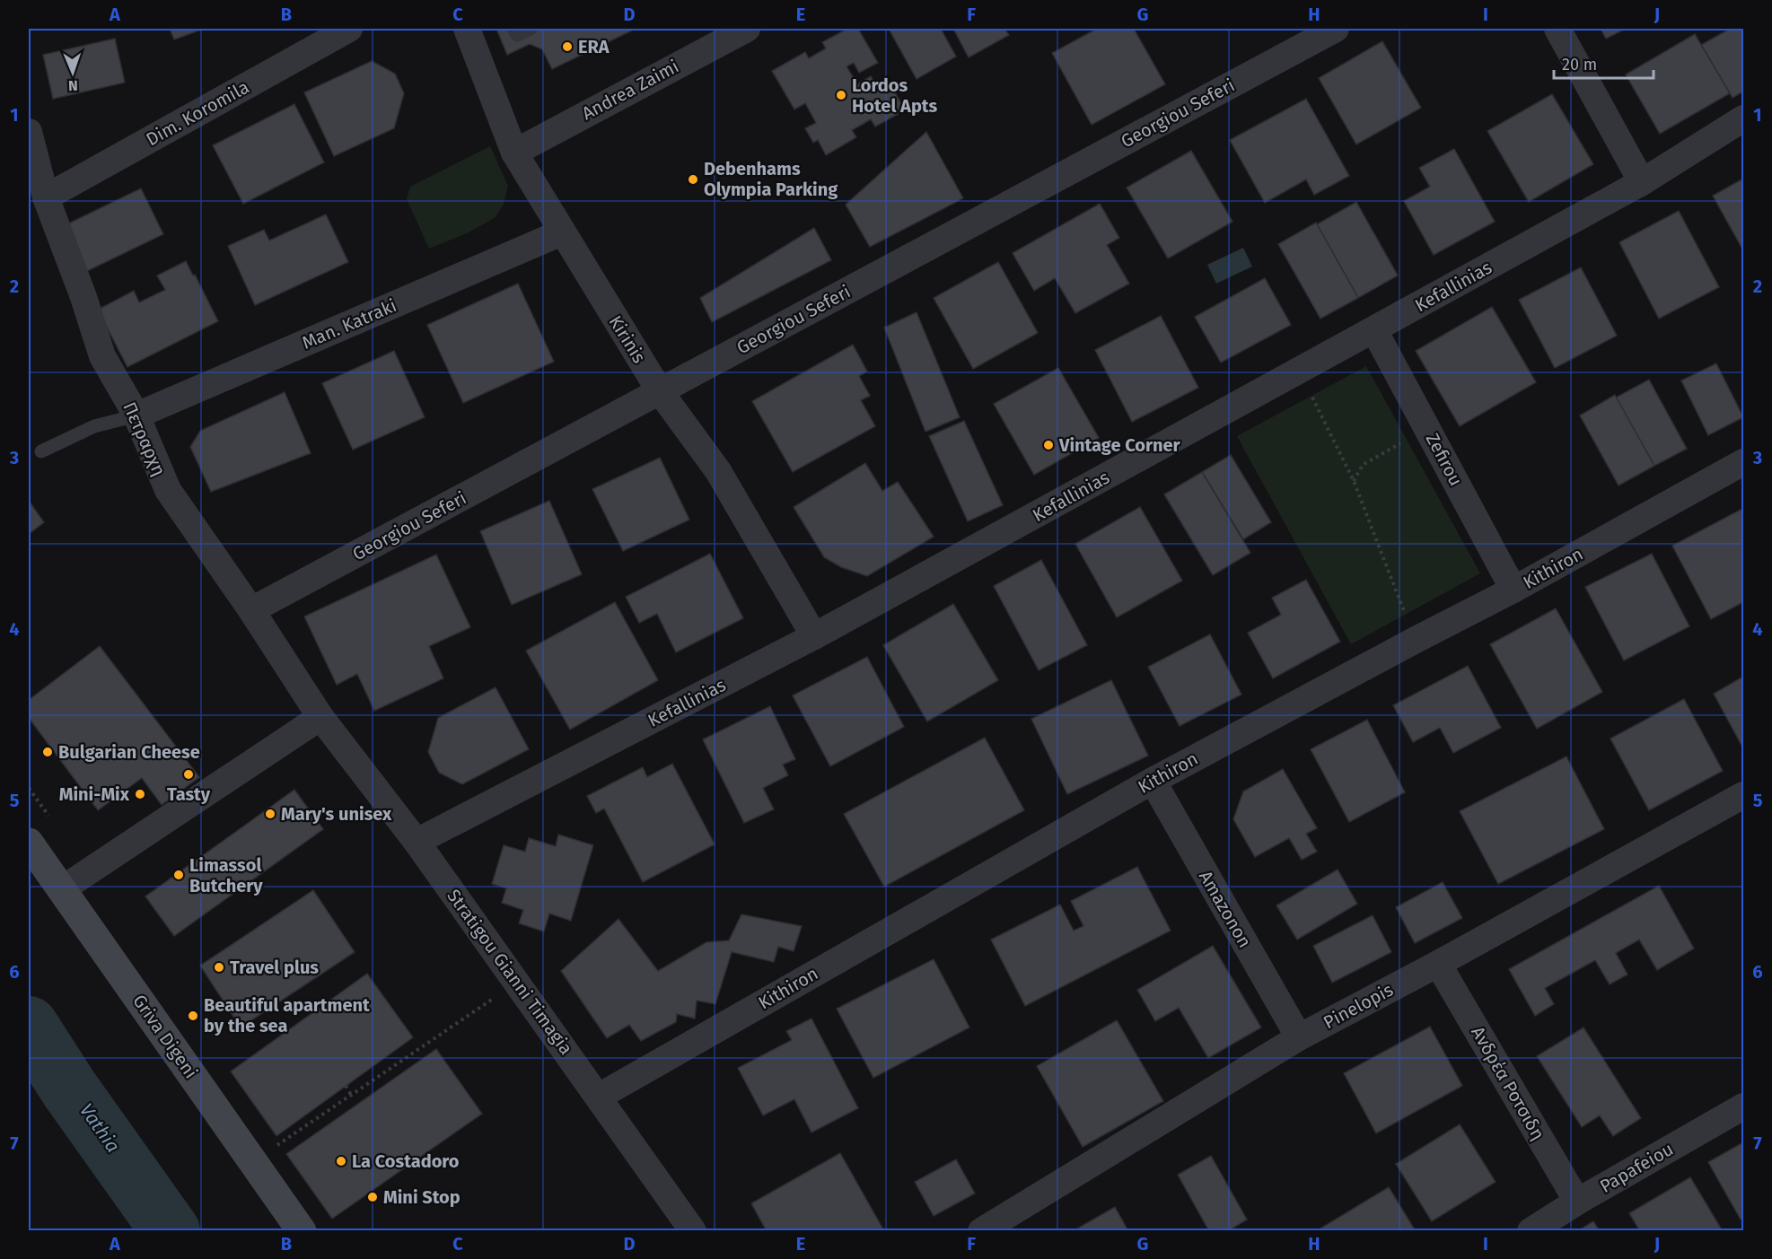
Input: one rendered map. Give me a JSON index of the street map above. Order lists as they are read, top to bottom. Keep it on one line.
{"streets":{"street":["Andrea Zaimi","Dim. Koromila","Georgiou Seferi","Kefallinias","Man. Katraki","Kirinis","Πετραρχη","Zefirou","Kithiron","Amazonon","Stratigou Gianni Timagia","Pinelopis","Griva Digeni","Ανδρέα Ροτσιδη","Papafeiou"]},"crossings":[["Andrea Zaimi","Kirinis"],["Dim. Koromila","Πετραρχη"],["Georgiou Seferi","Kirinis"],["Georgiou Seferi","Πετραρχη"],["Kefallinias","Kirinis"],["Kefallinias","Zefirou"],["Kefallinias","Stratigou Gianni Timagia"],["Man. Katraki","Kirinis"],["Man. Katraki","Πετραρχη"],["Πετραρχη","Stratigou Gianni Timagia"],["Zefirou","Kithiron"],["Kithiron","Amazonon"],["Kithiron","Stratigou Gianni Timagia"],["Amazonon","Pinelopis"],["Pinelopis","Ανδρέα Ροτσιδη"],["Ανδρέα Ροτσιδη","Papafeiou"]],"water":["Vathia"],"places":["ERA","Lordos Hotel Apts","Debenhams Olympia Parking","Vintage Corner","Bulgarian Cheese","Tasty","Mini-Mix","Mary's unisex","Limassol Butchery","Travel plus","Beautiful apartment by the sea","La Costadoro","Mini Stop"],"scale_bar":"20 m","north":"bottom","grid":{"columns":["A","B","C","D","E","F","G","H","I","J"],"rows":["1","2","3","4","5","6","7"]}}
